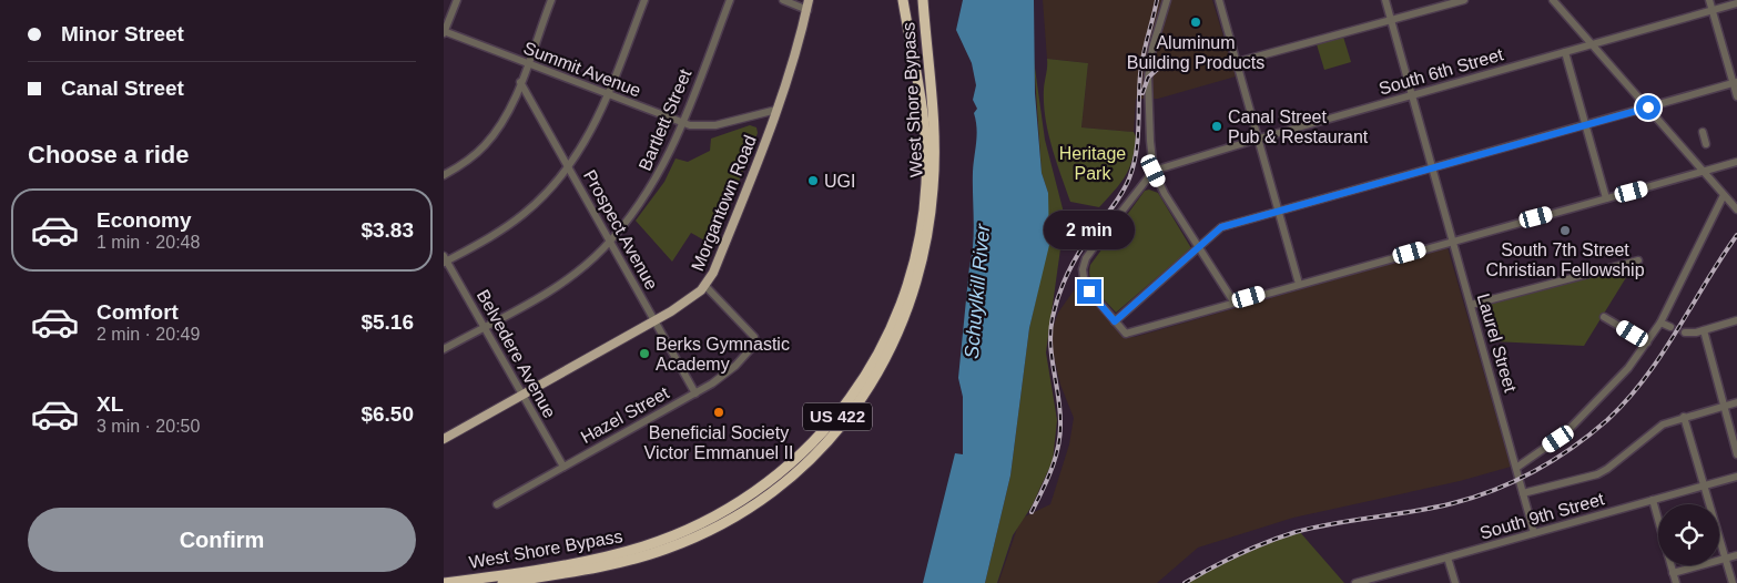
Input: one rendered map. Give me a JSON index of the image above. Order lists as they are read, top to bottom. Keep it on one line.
{"streets":{"highway":["West Shore Bypass","US 422"],"main road":["Morgantown Road"],"street":["Summit Avenue","South 6th Street","Bartlett Street","Prospect Avenue","Laurel Street","Belvedere Avenue","Hazel Street","South 9th Street"]},"crossings":[["Summit Avenue","Bartlett Street"],["Summit Avenue","Morgantown Road"],["South 6th Street","Laurel Street"],["Bartlett Street","Prospect Avenue"],["Bartlett Street","Belvedere Avenue"],["Morgantown Road","Prospect Avenue"],["Morgantown Road","Belvedere Avenue"],["Morgantown Road","Hazel Street"],["Prospect Avenue","Hazel Street"],["Laurel Street","South 9th Street"],["Belvedere Avenue","Hazel Street"]],"water":["Schuylkill River"],"parks":["Heritage Park"],"places":["Aluminum Building Products","Canal Street Pub & Restaurant","UGI","South 7th Street Christian Fellowship","Berks Gymnastic Academy","Beneficial Society Victor Emmanuel II"],"page":{"banner":["Minor Street","Canal Street"],"heading":"Choose a ride","list":[{"name":"Economy","note":"1 min · 20:48","value":"$3.83"},{"name":"Comfort","note":"2 min · 20:49","value":"$5.16"},{"name":"XL","note":"3 min · 20:50","value":"$6.50"}],"bubble":"2 min","buttons":"Confirm"}}
